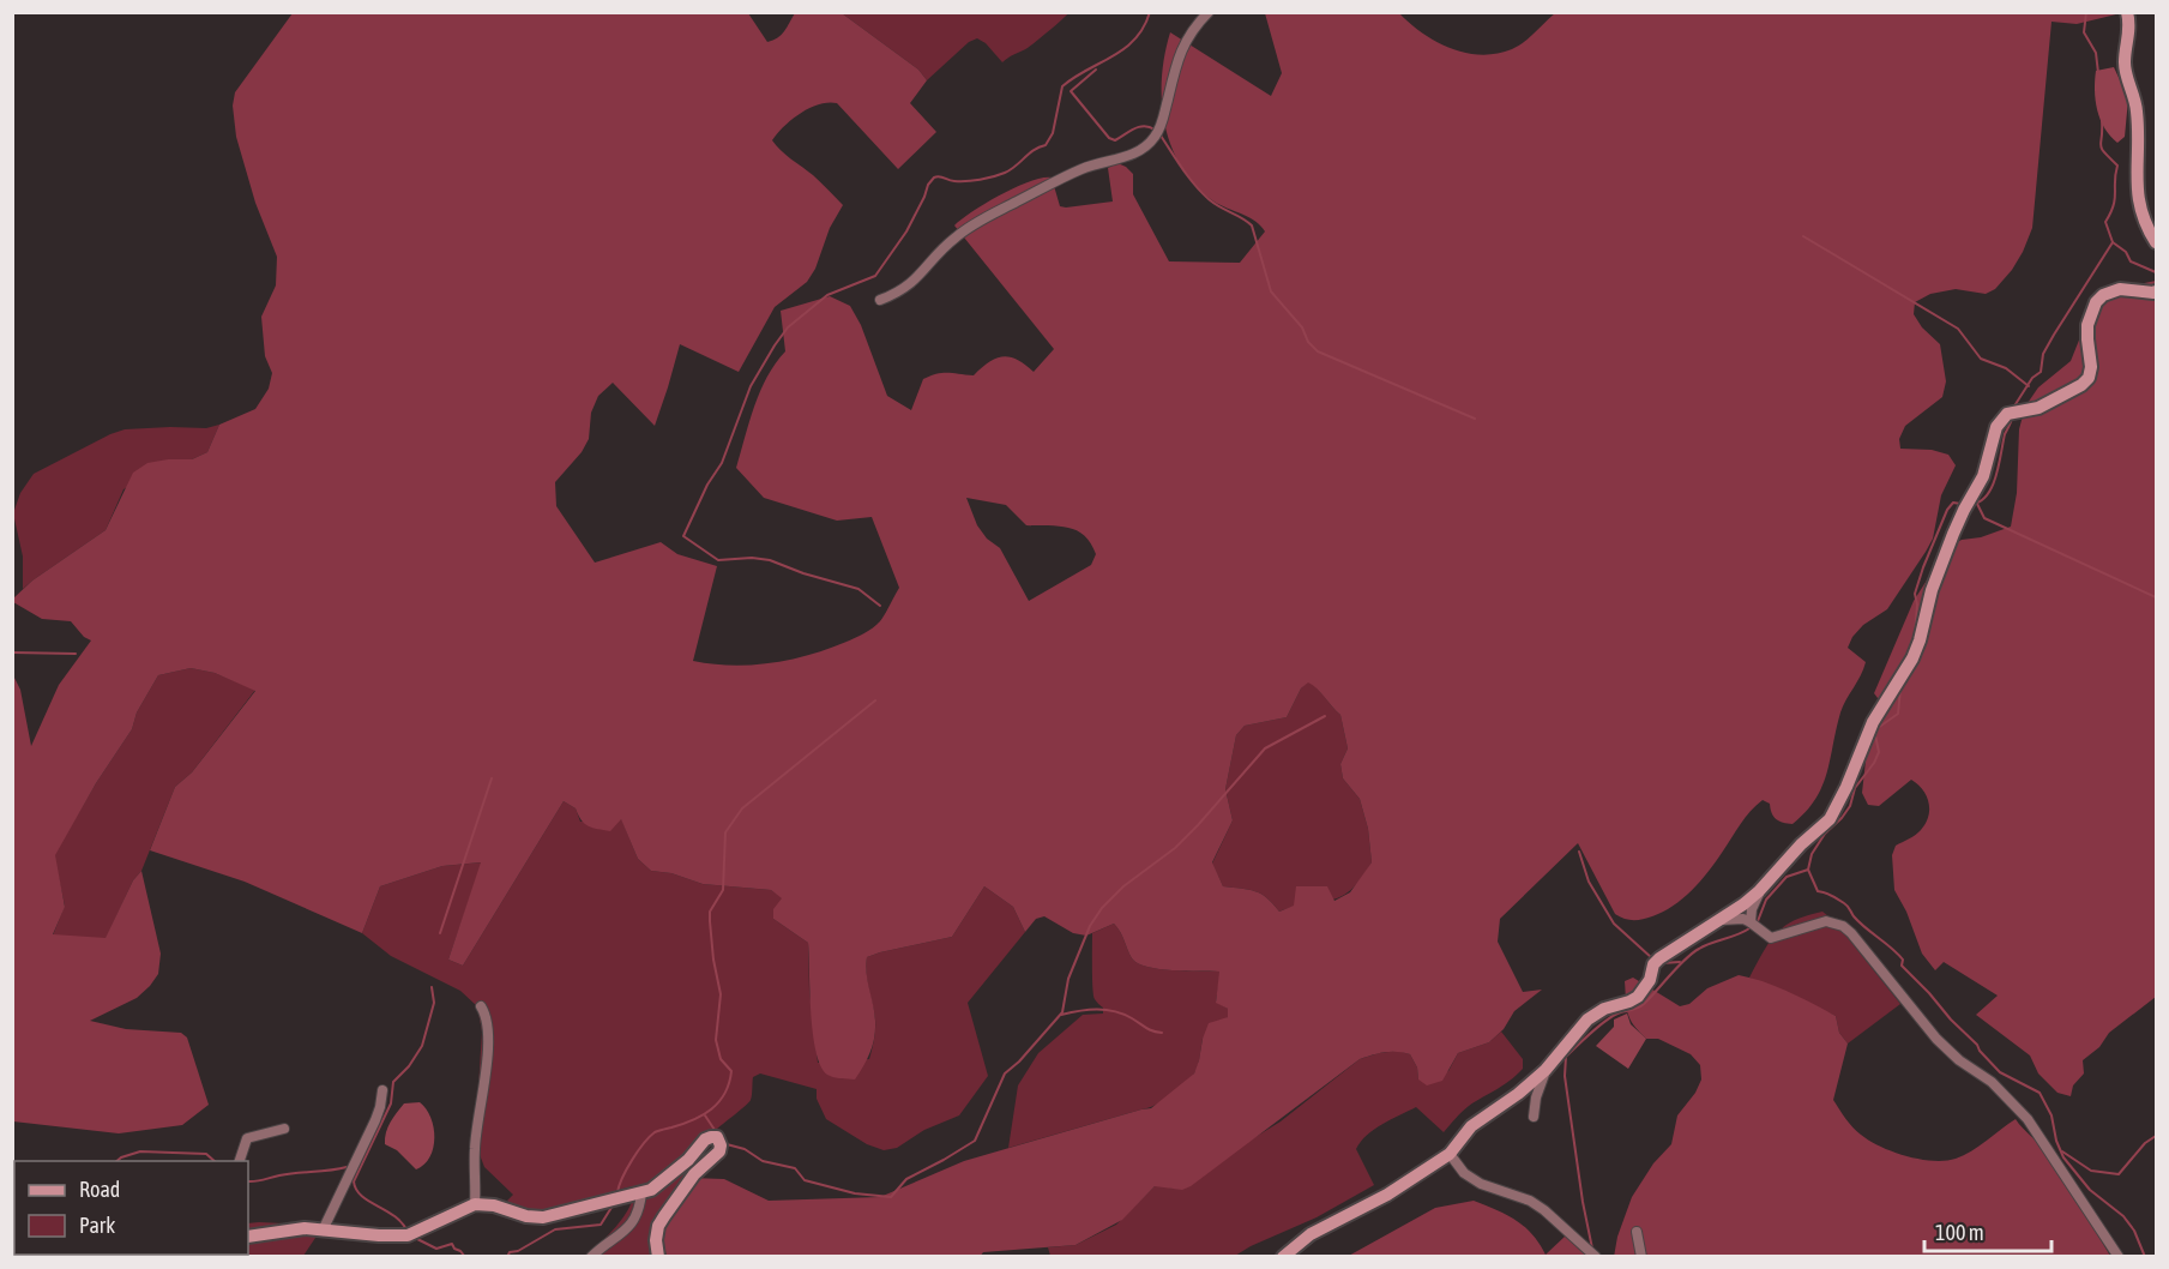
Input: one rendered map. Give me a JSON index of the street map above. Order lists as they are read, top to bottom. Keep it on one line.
{"legend":["Road","Park"],"scale_bar":"100 m"}
